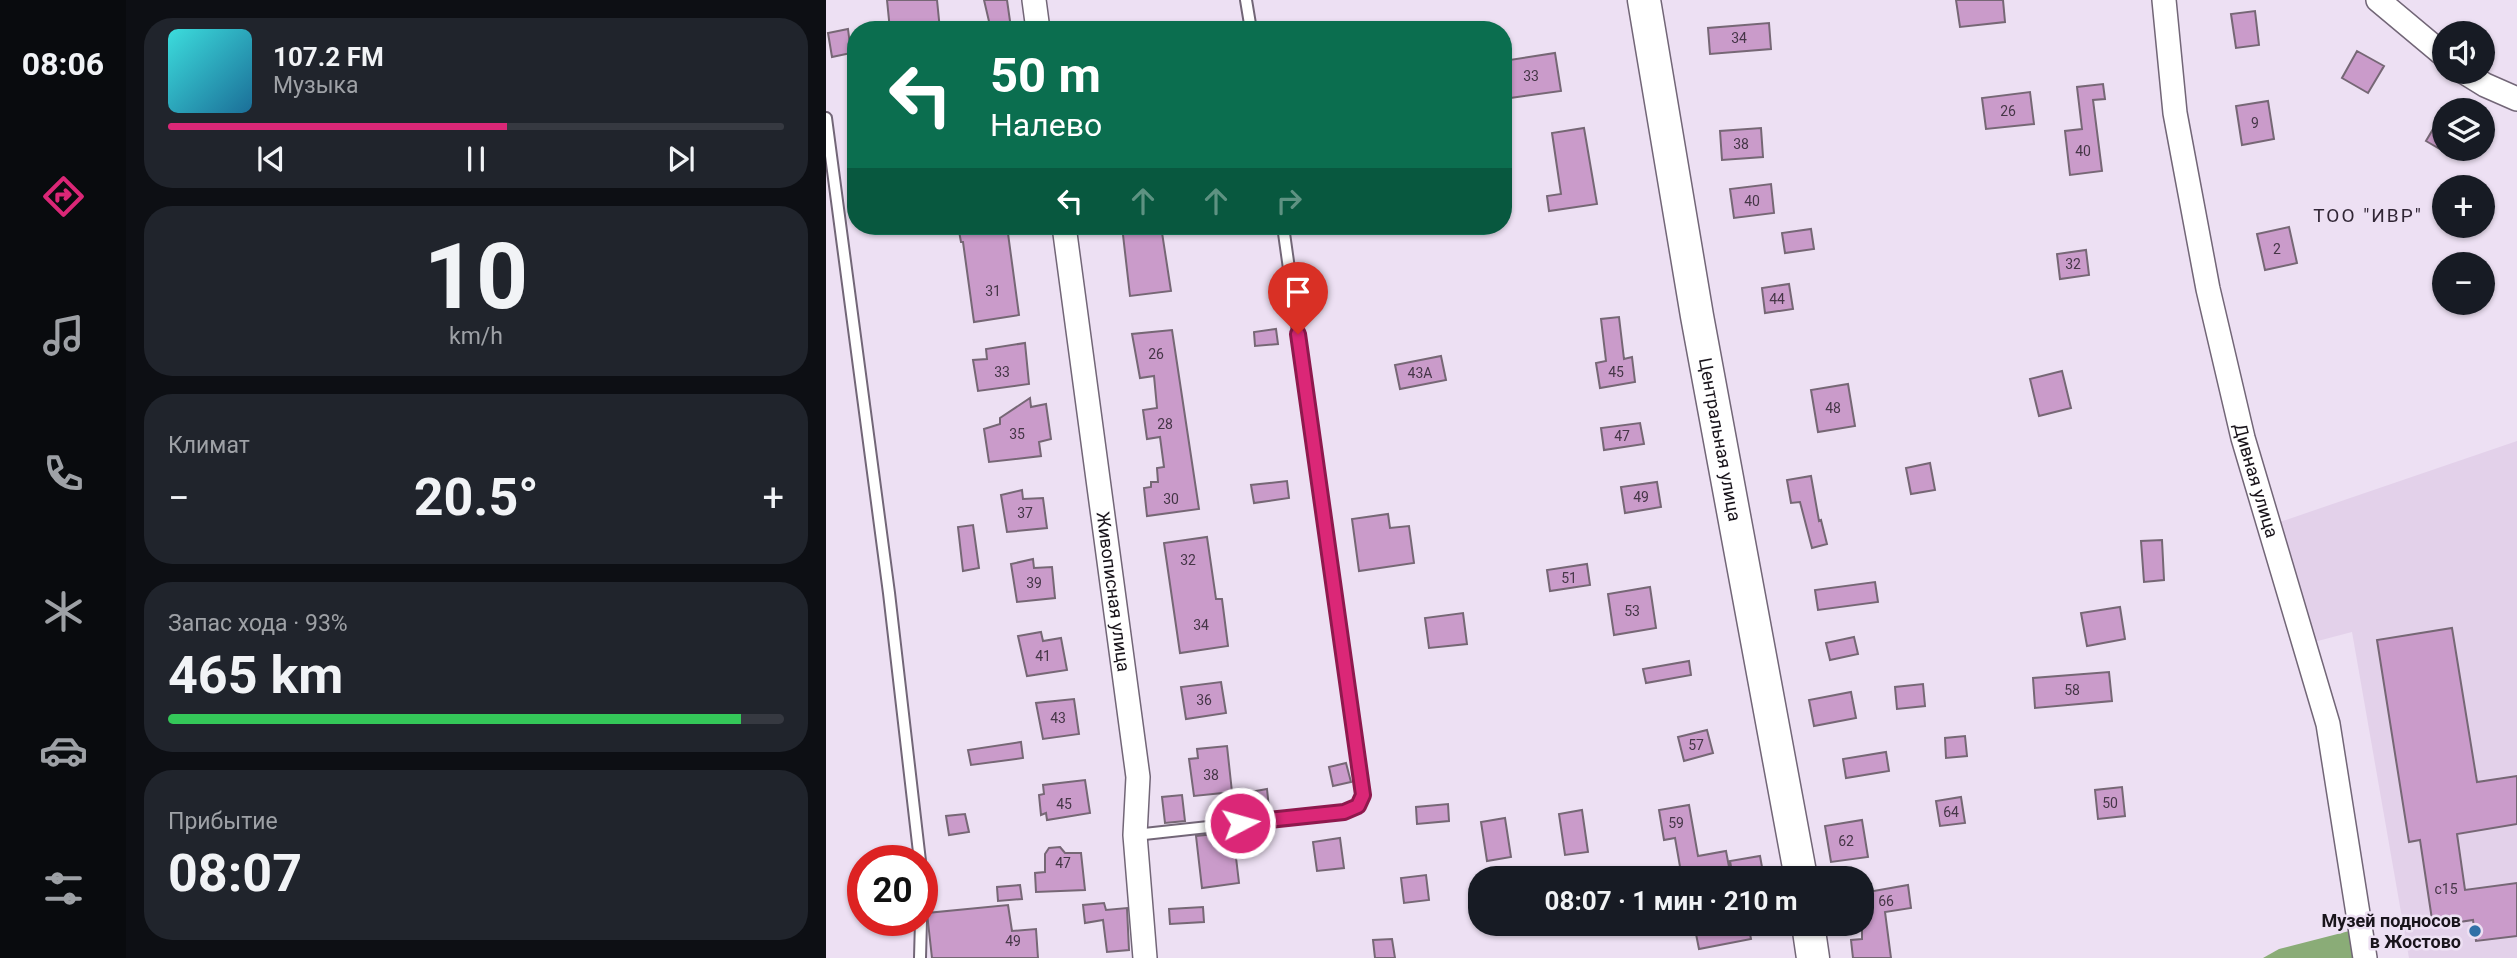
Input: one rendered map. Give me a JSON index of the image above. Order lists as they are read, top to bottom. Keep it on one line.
{"streets":{"street":["Центральная улица","Дивная улица","Живописная улица"]},"districts":["ТОО \"ИВР\""],"places":["Музей подносов в Жостово"],"house_numbers":["34","33","26","9","38","40","40","2","32","31","44","26","33","45","43А","48","28","35","47","49","30","37","32","51","39","53","34","41","58","36","43","57","38","50","45","64","59","62","47","с15","66","49"],"page":{"tabs":"08:06","map_buttons":["+","−"],"turn":["50 m","Налево"],"song":["107.2 FM","Музыка"],"tile":[["10","km/h"],"Климат",["Запас хода · 93%","465 km"],["Прибытие","08:07"]],"heat":["−","20.5°","+"],"limit":"20","trip":"08:07 · 1 мин · 210 m"}}
